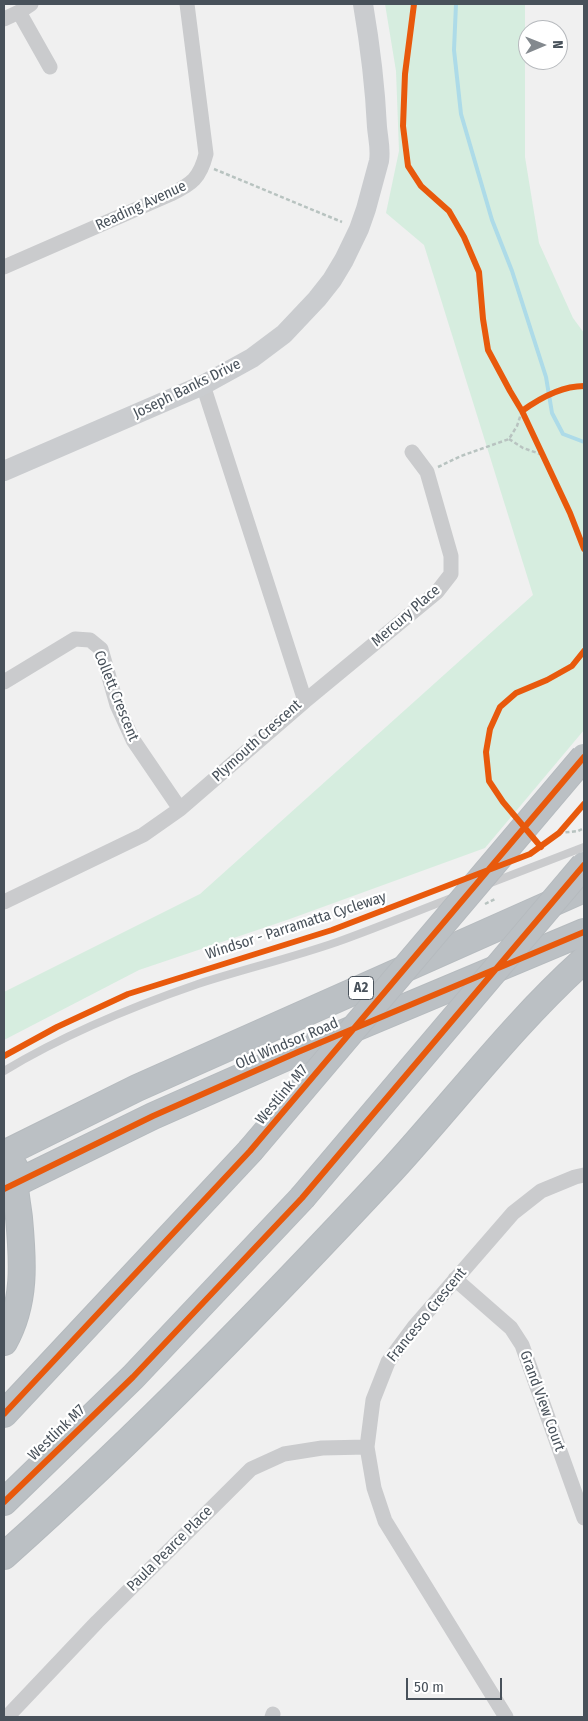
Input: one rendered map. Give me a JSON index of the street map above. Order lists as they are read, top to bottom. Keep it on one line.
{"streets":{"highway":["A2","Old Windsor Road","Westlink M7"],"street":["Reading Avenue","Joseph Banks Drive","Mercury Place","Collett Crescent","Plymouth Crescent","Francesco Crescent","Grand View Court","Paula Pearce Place"],"cycle path":["Windsor - Parramatta Cycleway"]},"crossings":[["Joseph Banks Drive","Plymouth Crescent"],["Mercury Place","Plymouth Crescent"],["Collett Crescent","Plymouth Crescent"],["Francesco Crescent","Grand View Court"],["Francesco Crescent","Paula Pearce Place"]],"scale_bar":"50 m","north":"right"}
